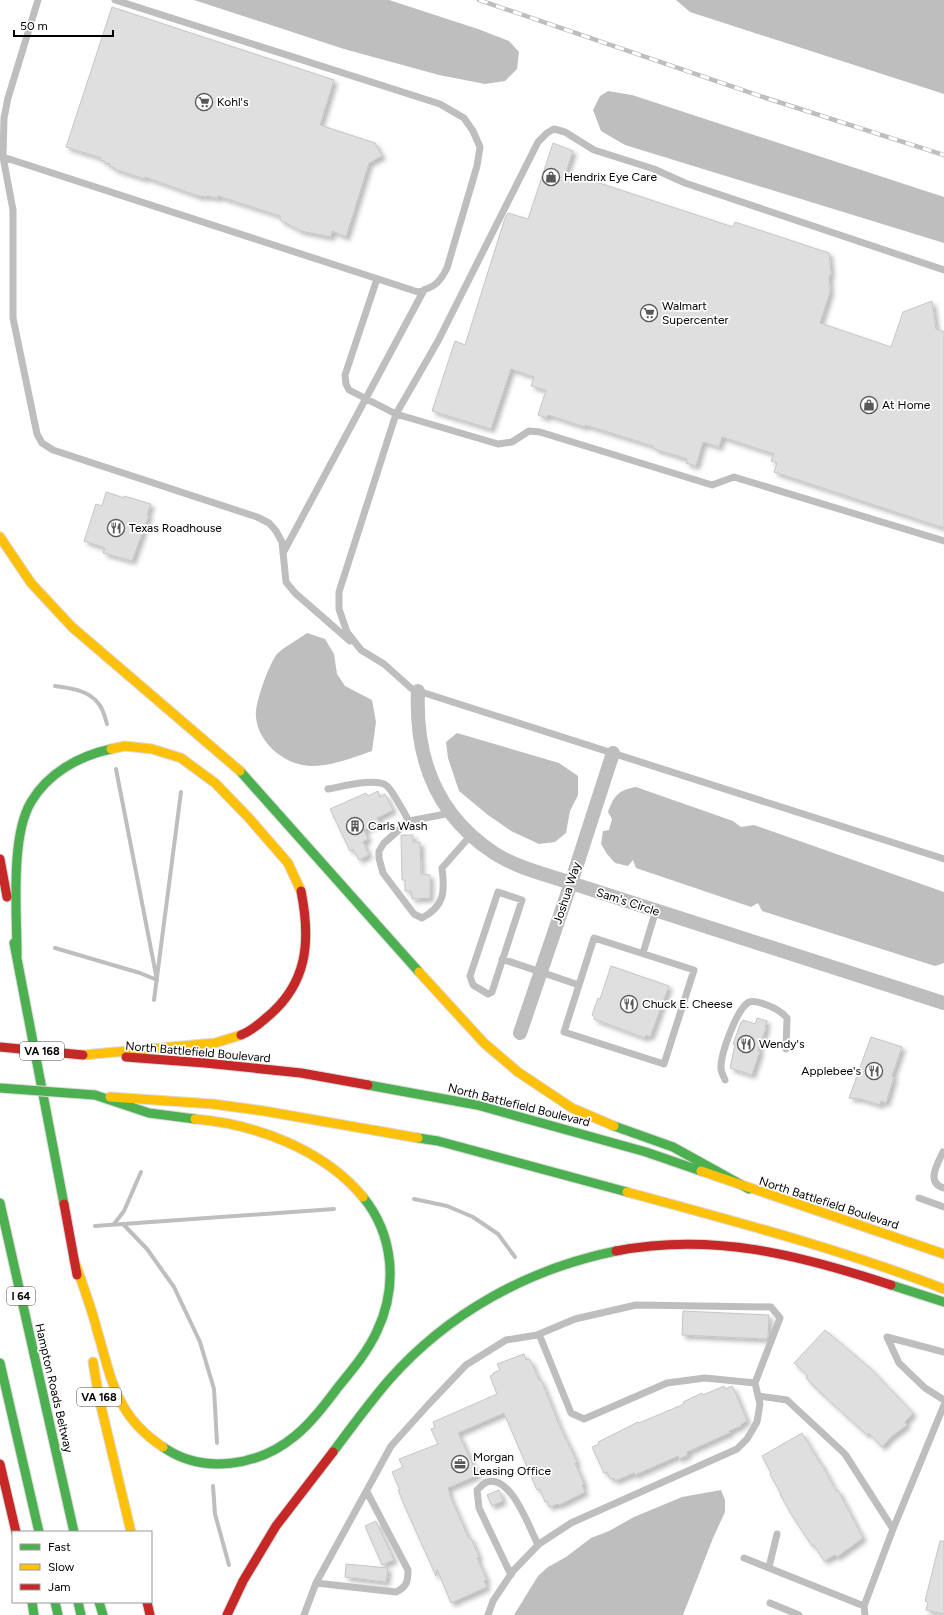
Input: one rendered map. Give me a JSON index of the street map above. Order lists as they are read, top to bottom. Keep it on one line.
{"streets":{"main road":["VA 168","North Battlefield Boulevard","I 64","Hampton Roads Beltway"],"street":["Joshua Way","Sam's Circle"]},"crossings":[["Joshua Way","Sam's Circle"]],"places":{"supermarket":["Kohl's","Walmart Supercenter"],"shop":["Hendrix Eye Care","At Home"],"restaurant":["Texas Roadhouse","Chuck E. Cheese","Wendy's","Applebee's"],"building":["Carls Wash"],"office":["Morgan Leasing Office"]},"legend":["Fast","Slow","Jam"],"scale_bar":"50 m"}
